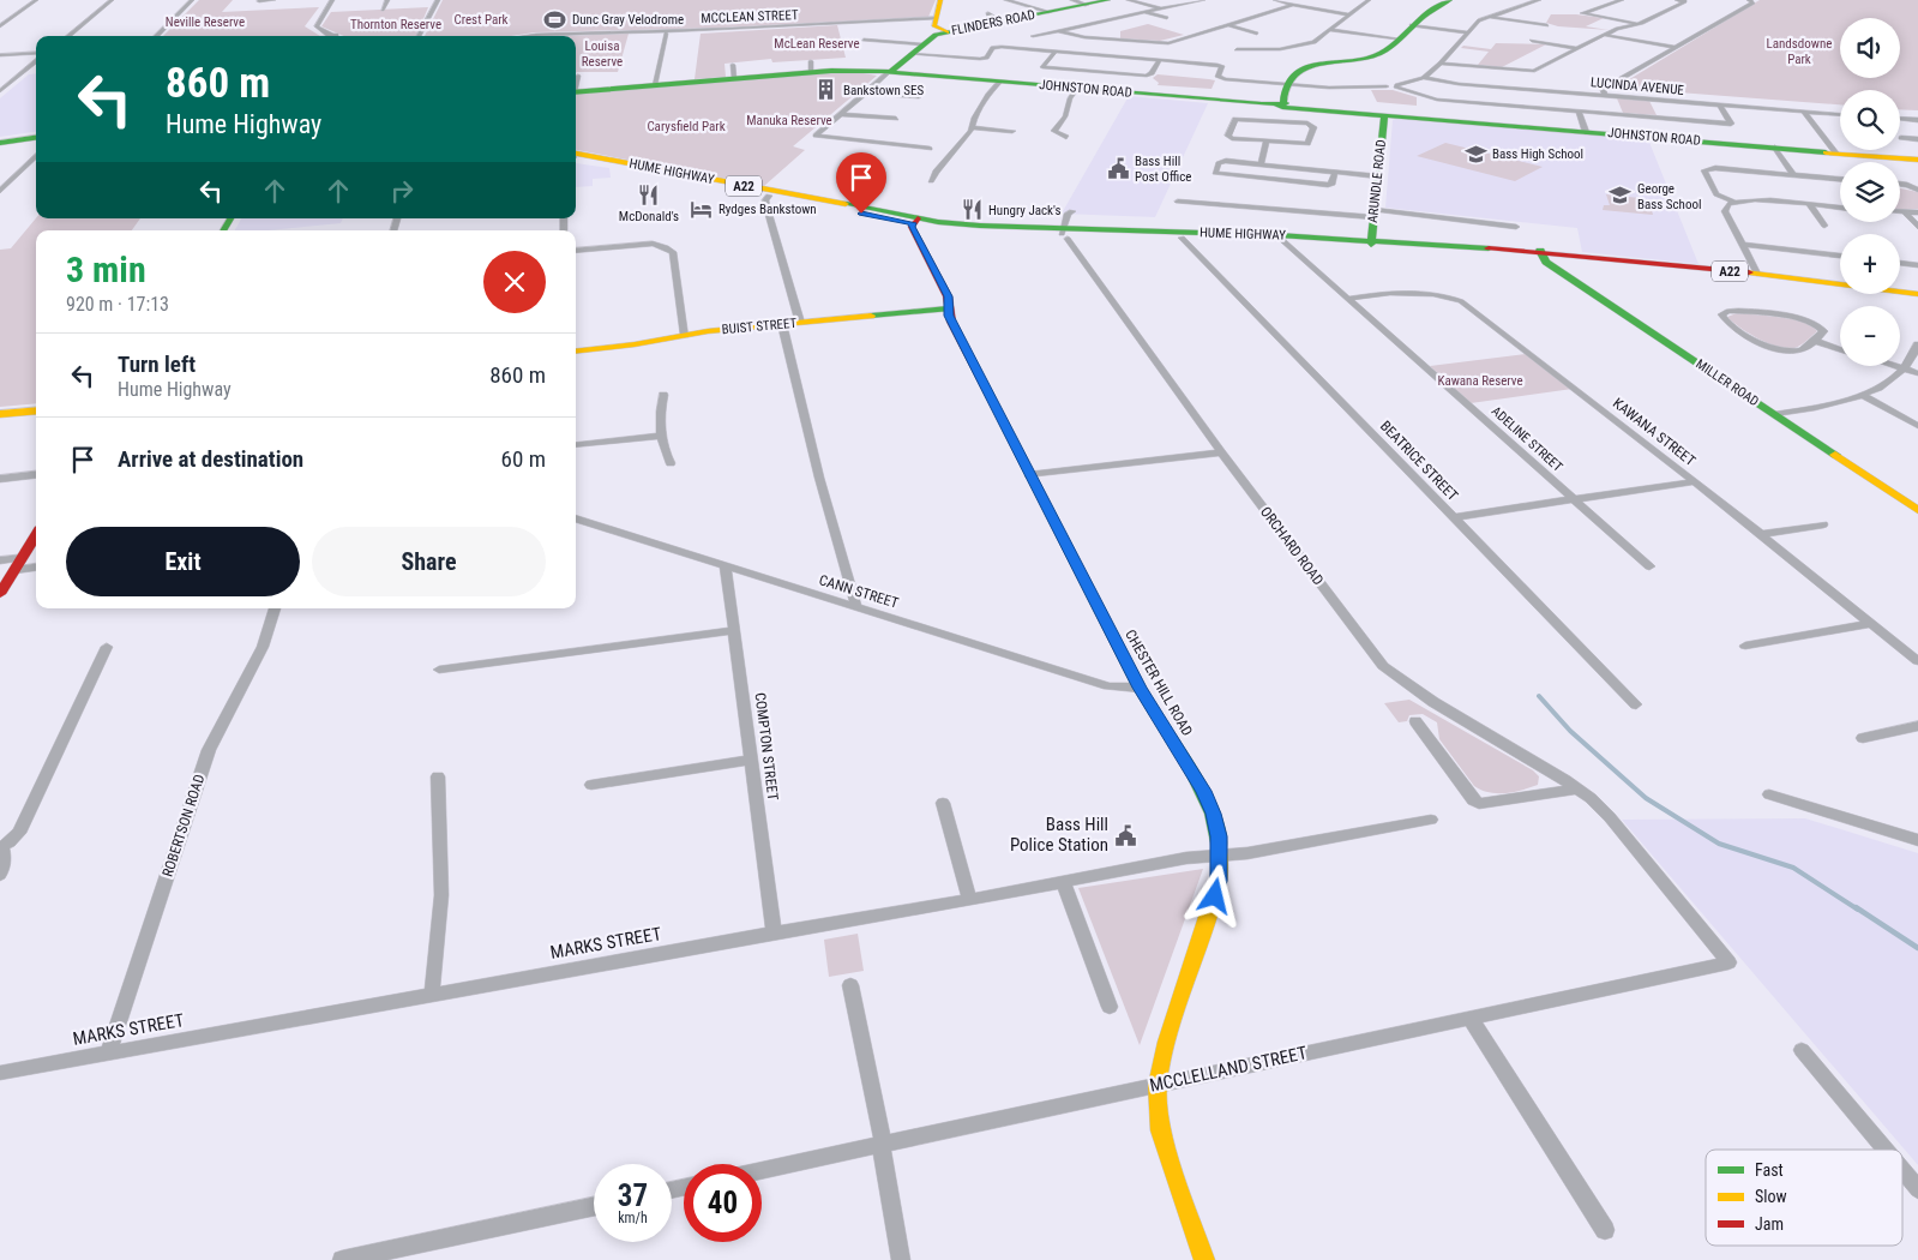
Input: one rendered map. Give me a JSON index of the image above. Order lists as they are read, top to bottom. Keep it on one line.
{"streets":{"main road":["FLINDERS ROAD","JOHNSTON ROAD","HUME HIGHWAY","ARUNDLE ROAD","A22","BUIST STREET","MILLER ROAD","CHESTER HILL ROAD"],"street":["MCCLEAN STREET","LUCINDA AVENUE","KAWANA STREET","ADELINE STREET","BEATRICE STREET","ORCHARD ROAD","CANN STREET","COMPTON STREET","ROBERTSON ROAD","MARKS STREET","MCCLELLAND STREET"]},"crossings":[["FLINDERS ROAD","JOHNSTON ROAD"],["JOHNSTON ROAD","ARUNDLE ROAD"],["HUME HIGHWAY","ARUNDLE ROAD"],["HUME HIGHWAY","MILLER ROAD"],["HUME HIGHWAY","ADELINE STREET"],["HUME HIGHWAY","BEATRICE STREET"],["HUME HIGHWAY","ORCHARD ROAD"],["HUME HIGHWAY","CHESTER HILL ROAD"],["BUIST STREET","CHESTER HILL ROAD"],["KAWANA STREET","ADELINE STREET"],["ORCHARD ROAD","MCCLELLAND STREET"],["CANN STREET","CHESTER HILL ROAD"],["CANN STREET","COMPTON STREET"],["CHESTER HILL ROAD","MARKS STREET"],["CHESTER HILL ROAD","MCCLELLAND STREET"],["COMPTON STREET","MARKS STREET"],["ROBERTSON ROAD","MARKS STREET"]],"parks":["Crest Park","Neville Reserve","Thornton Reserve","McLean Reserve","Landsdowne Park","Louisa Reserve","Manuka Reserve","Carysfield Park","Kawana Reserve"],"places":{"sports":["Dunc Gray Velodrome"],"building":["Bankstown SES"],"school or university":["Bass High School","George Bass School"],"public building":["Bass Hill Post Office","Bass Hill Police Station"],"restaurant":["McDonald's","Hungry Jack's"],"hotel":["Rydges Bankstown"]},"legend":["Fast","Slow","Jam"],"page":{"map_buttons":["+","−"],"turn":["860 m","Hume Highway"],"heading":["3 min","920 m · 17:13"],"list":[{"name":"Turn left","note":"Hume Highway","value":"860 m"},{"name":"Arrive at destination","value":"60 m"}],"buttons":["Exit","Share"],"speed":"37 km/h","limit":"40"}}
